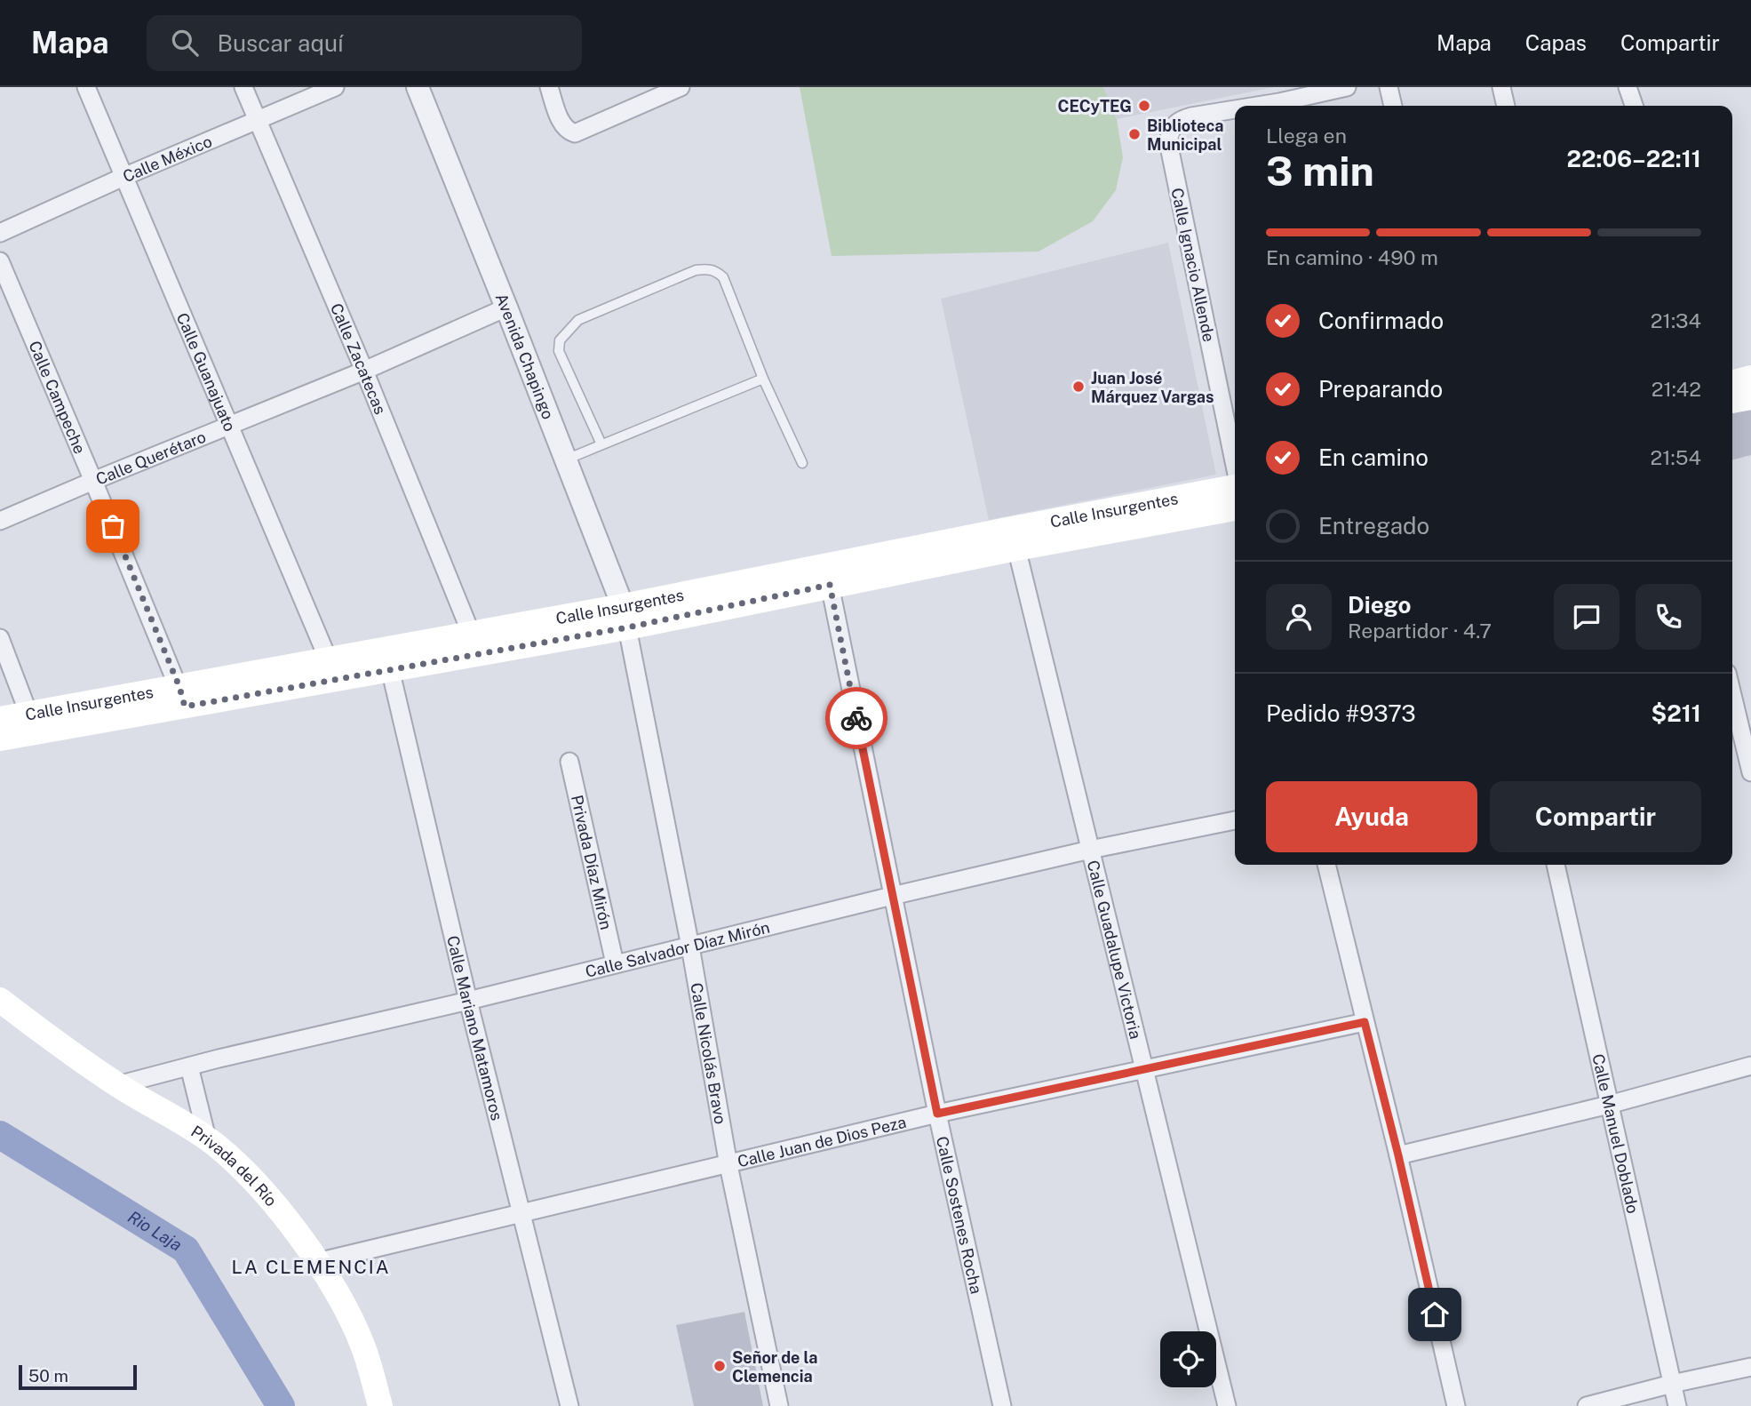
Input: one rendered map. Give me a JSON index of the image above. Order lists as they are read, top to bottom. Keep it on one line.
{"streets":{"main road":["Calle Insurgentes","Privada del Río"],"street":["Calle México","Calle Ignacio Allende","Avenida Chapingo","Calle Zacatecas","Calle Guanajuato","Calle Campeche","Calle Querétaro","Privada Díaz Mirón","Calle Salvador Díaz Mirón","Calle Guadalupe Victoria","Calle Mariano Matamoros","Calle Nicolás Bravo","Calle Manuel Doblado","Calle Juan de Dios Peza","Calle Sostenes Rocha"]},"crossings":[["Calle México","Calle Zacatecas"],["Calle México","Calle Guanajuato"],["Avenida Chapingo","Calle Querétaro"],["Avenida Chapingo","Calle Insurgentes"],["Avenida Chapingo","Calle Nicolás Bravo"],["Calle Zacatecas","Calle Querétaro"],["Calle Zacatecas","Calle Insurgentes"],["Calle Guanajuato","Calle Querétaro"],["Calle Guanajuato","Calle Insurgentes"],["Calle Campeche","Calle Querétaro"],["Calle Campeche","Calle Insurgentes"],["Calle Insurgentes","Calle Guadalupe Victoria"],["Calle Insurgentes","Calle Mariano Matamoros"],["Calle Insurgentes","Calle Nicolás Bravo"],["Calle Insurgentes","Calle Sostenes Rocha"],["Privada Díaz Mirón","Calle Salvador Díaz Mirón"],["Calle Salvador Díaz Mirón","Calle Guadalupe Victoria"],["Calle Salvador Díaz Mirón","Calle Mariano Matamoros"],["Calle Salvador Díaz Mirón","Calle Nicolás Bravo"],["Calle Salvador Díaz Mirón","Privada del Río"],["Calle Salvador Díaz Mirón","Calle Sostenes Rocha"],["Calle Guadalupe Victoria","Calle Juan de Dios Peza"],["Calle Mariano Matamoros","Calle Juan de Dios Peza"],["Calle Nicolás Bravo","Calle Juan de Dios Peza"],["Calle Juan de Dios Peza","Privada del Río"],["Calle Juan de Dios Peza","Calle Sostenes Rocha"]],"districts":["LA CLEMENCIA"],"water":["Rio Laja"],"places":["CECyTEG","Biblioteca Municipal","Juan José Márquez Vargas","Señor de la Clemencia"],"scale_bar":"50 m","page":{"header":"Mapa","search":"Buscar aquí","nav":["Mapa","Capas","Compartir"],"heading":["3 min","Llega en","22:06–22:11"],"panel":["Diego","Repartidor · 4.7","Pedido #9373","$211"],"bar":"En camino · 490 m","list":[["Confirmado","21:34"],["Preparando","21:42"],["En camino","21:54"],"Entregado"],"buttons":["Ayuda","Compartir"],"scale":"50 m"}}
